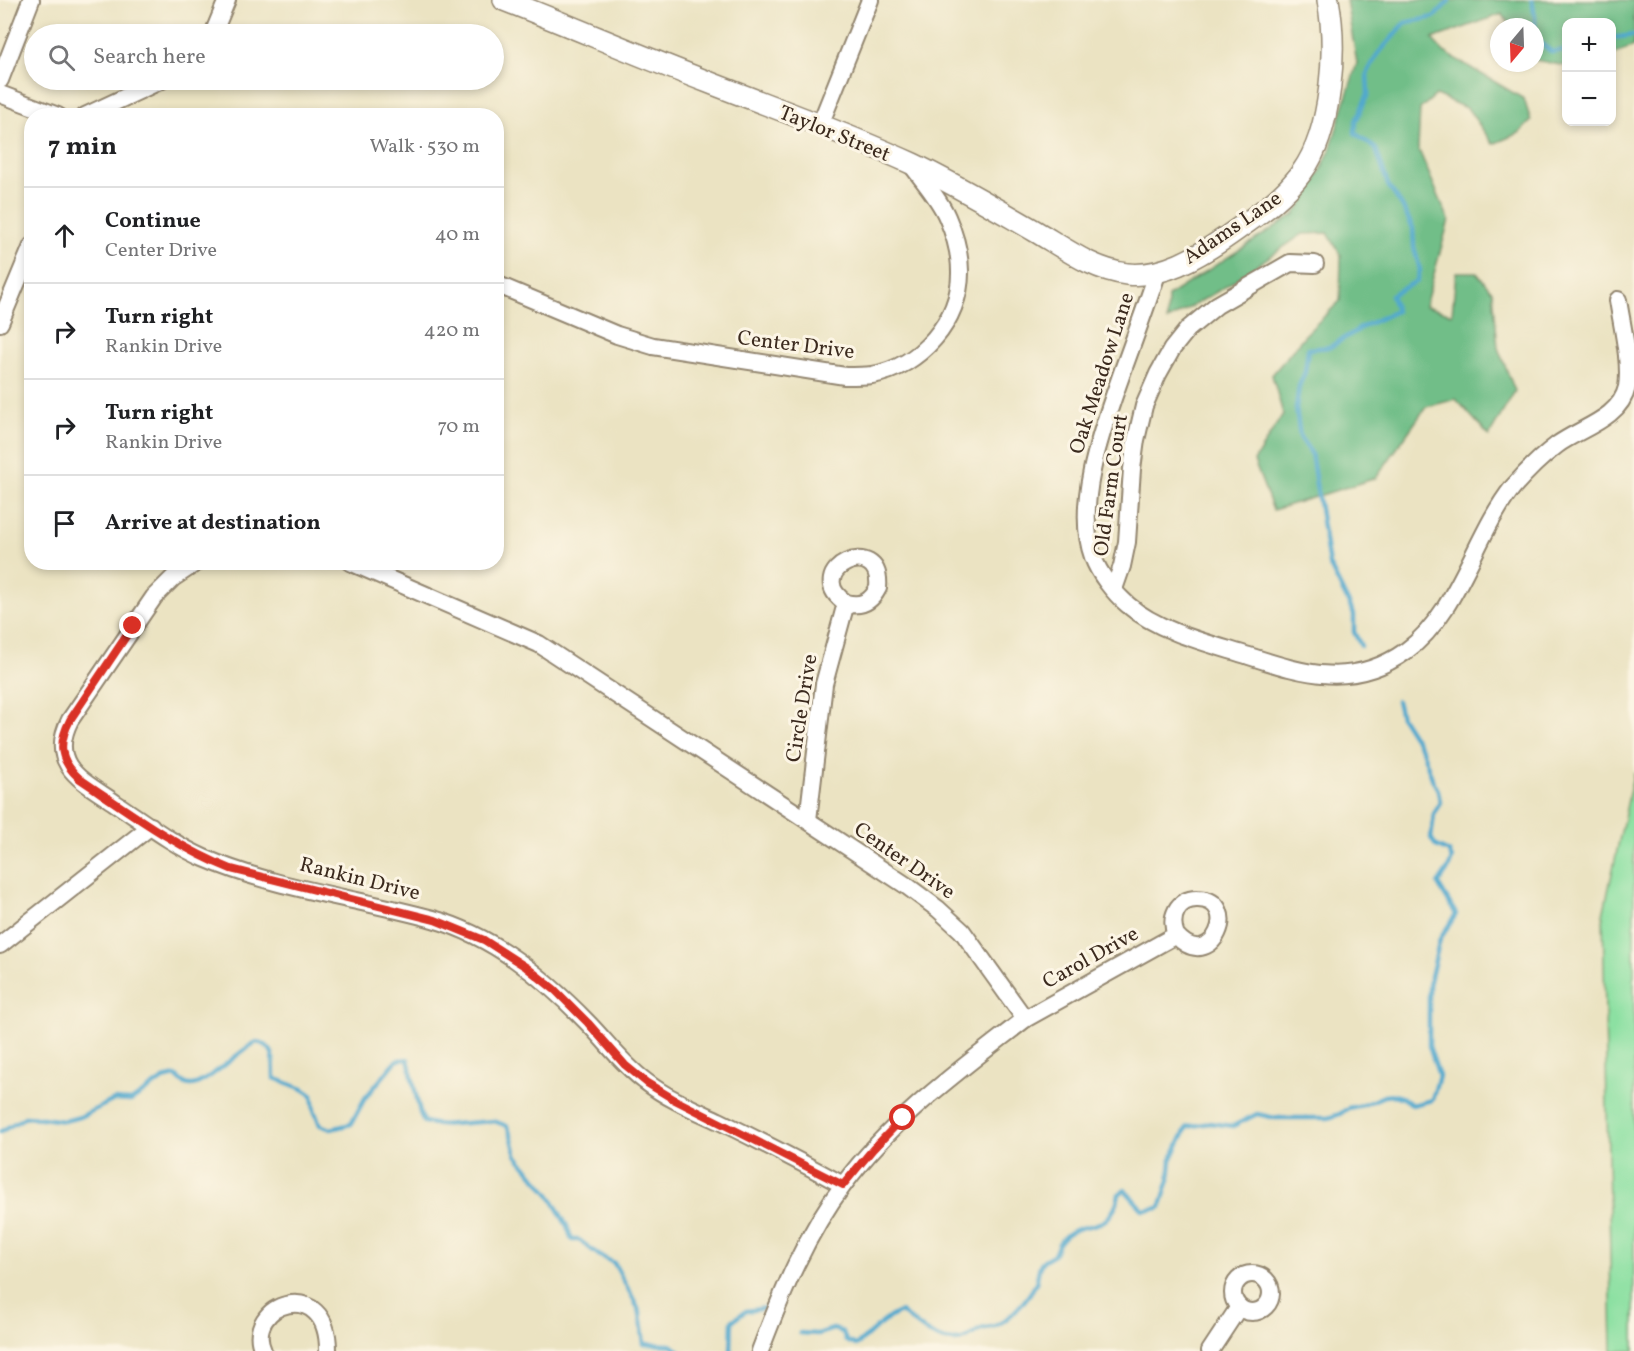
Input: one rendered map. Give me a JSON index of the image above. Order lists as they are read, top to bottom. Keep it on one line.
{"streets":{"street":["Taylor Street","Adams Lane","Center Drive","Oak Meadow Lane","Old Farm Court","Circle Drive","Rankin Drive","Carol Drive"]},"crossings":[["Taylor Street","Adams Lane"],["Taylor Street","Center Drive"],["Taylor Street","Oak Meadow Lane"],["Adams Lane","Oak Meadow Lane"],["Center Drive","Circle Drive"],["Center Drive","Carol Drive"],["Oak Meadow Lane","Old Farm Court"]],"north":"bottom","page":{"map_buttons":["+","−"],"search":"Search here","heading":["7 min","Walk · 530 m"],"list":[["Continue","Center Drive","40 m"],["Turn right","Rankin Drive","420 m"],["Turn right","Rankin Drive","70 m"],"Arrive at destination"]}}
